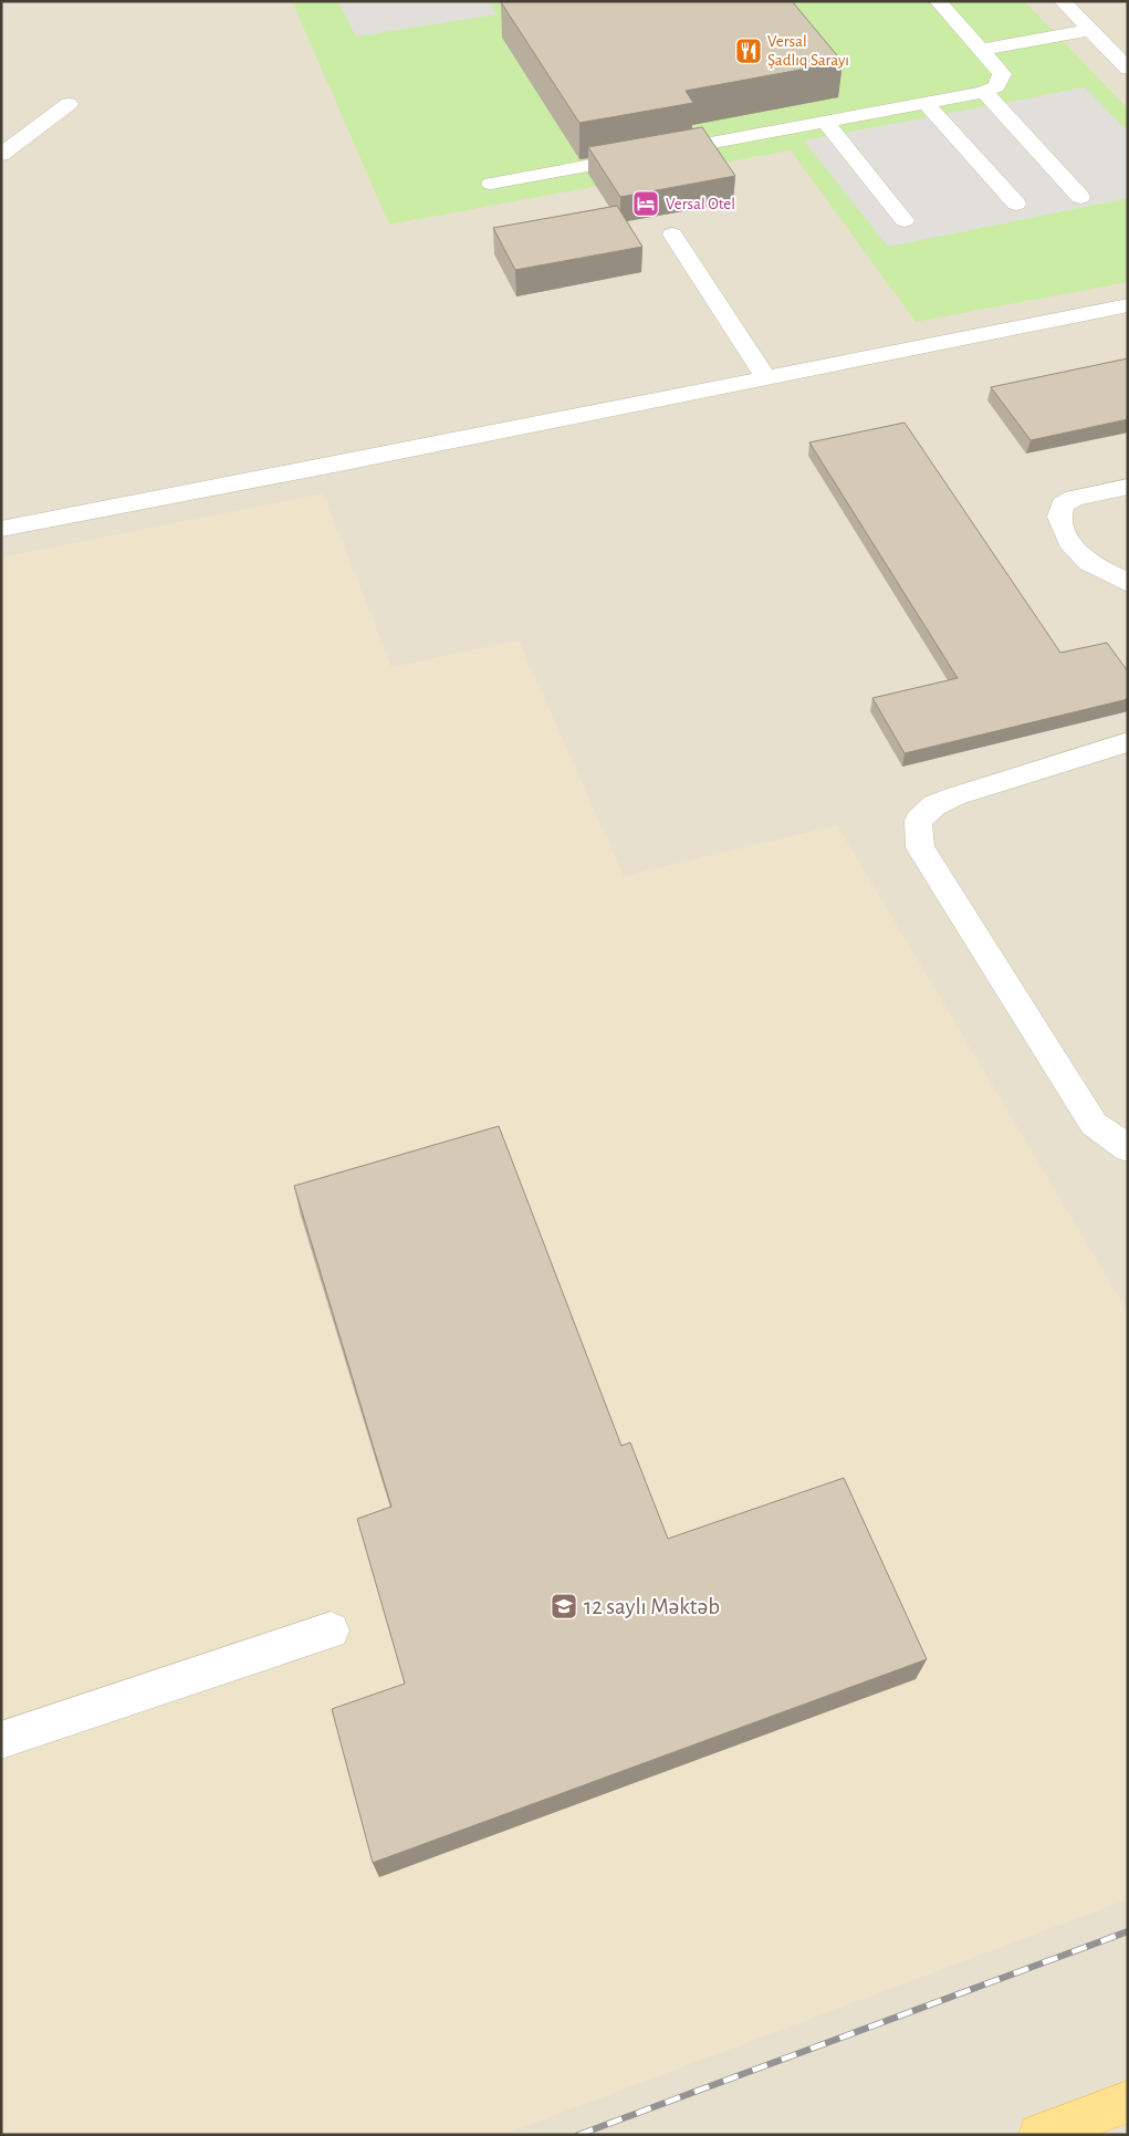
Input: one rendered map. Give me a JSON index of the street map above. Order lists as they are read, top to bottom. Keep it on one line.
{"places":{"restaurant":["Versal Şadlıq Sarayı"],"hotel":["Versal Otel"],"school or university":["12 saylı Məktəb"]}}
